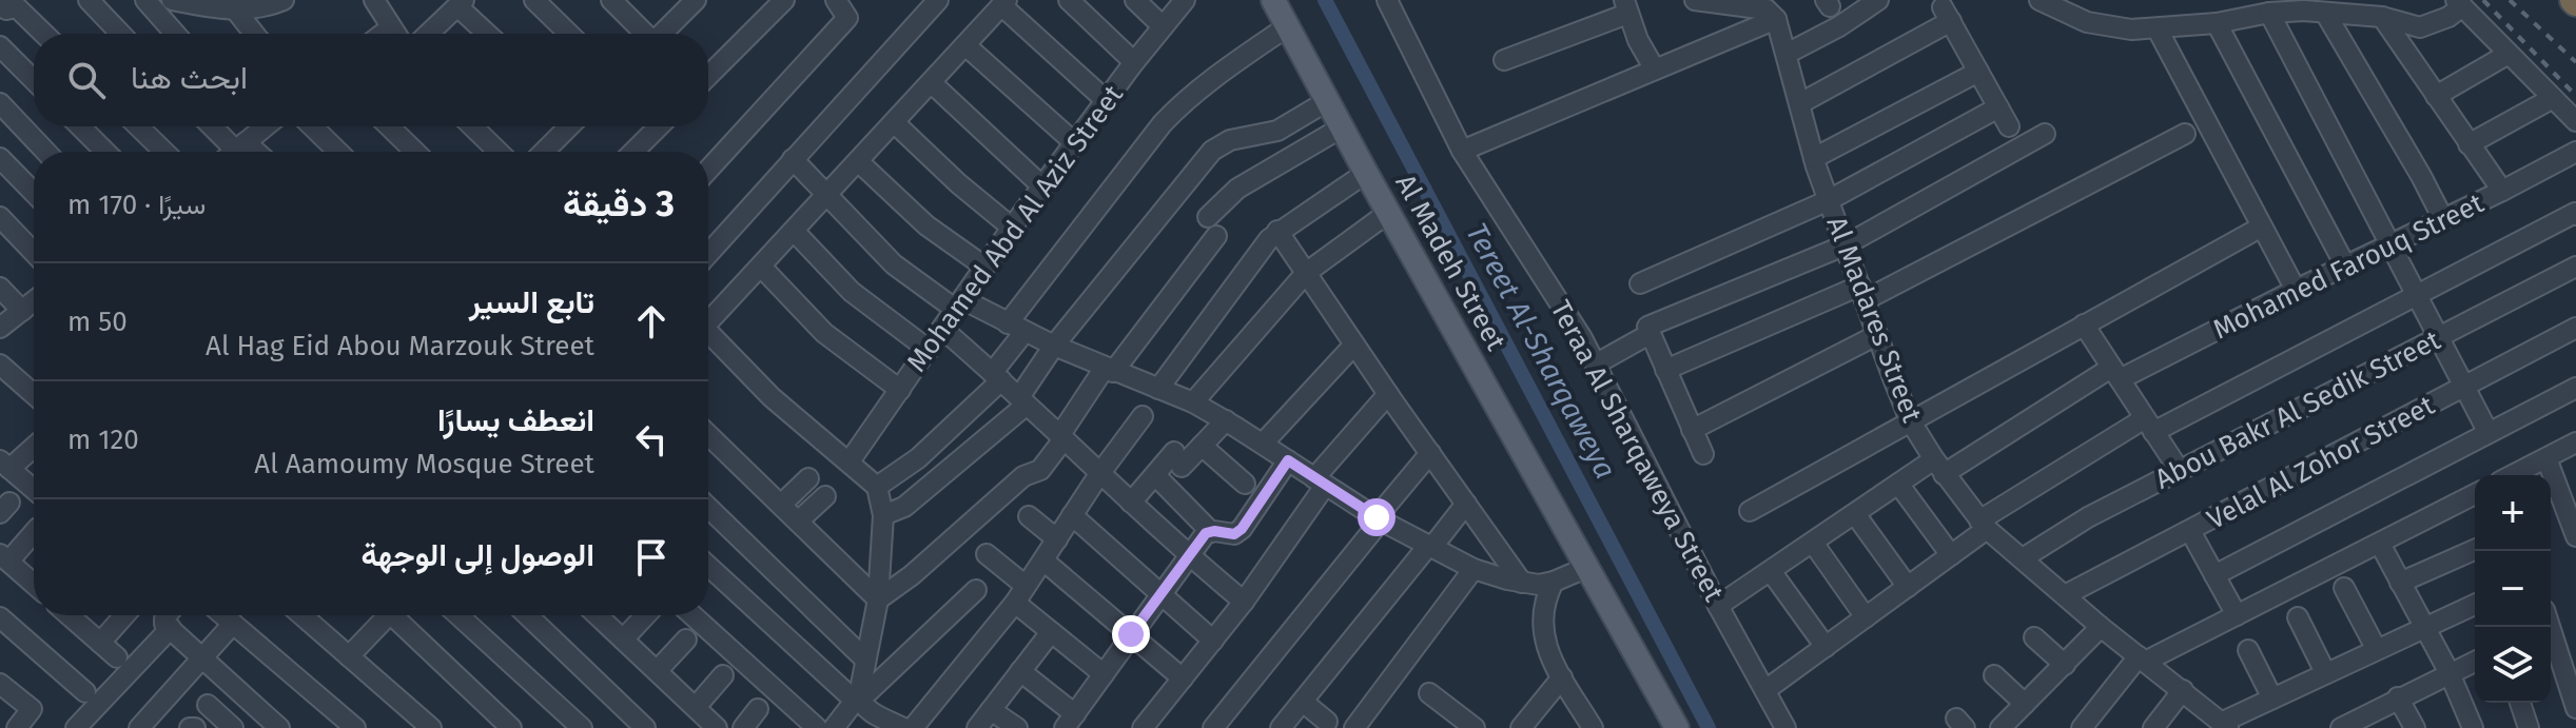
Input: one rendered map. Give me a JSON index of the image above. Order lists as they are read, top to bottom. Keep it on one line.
{"streets":{"main road":["Al Madeh Street"],"street":["Mohamed Abd Al Aziz Street","Mohamed Farouq Street","Al Madares Street","Abou Bakr Al Sedik Street","Teraa Al Sharqaweya Street","Velal Al Zohor Street"]},"crossings":[["Mohamed Farouq Street","Al Madares Street"],["Mohamed Farouq Street","Teraa Al Sharqaweya Street"],["Al Madares Street","Abou Bakr Al Sedik Street"],["Al Madares Street","Velal Al Zohor Street"]],"water":["Tereet Al-Sharqaweya"],"page":{"search":"ابحث هنا","heading":["3 دقيقة","سيرًا · 170 m"],"list":[["تابع السير","Al Hag Eid Abou Marzouk Street","50 m"],["انعطف يسارًا","Al Aamoumy Mosque Street","120 m"],"الوصول إلى الوجهة"],"map_buttons":["+","−"]}}
